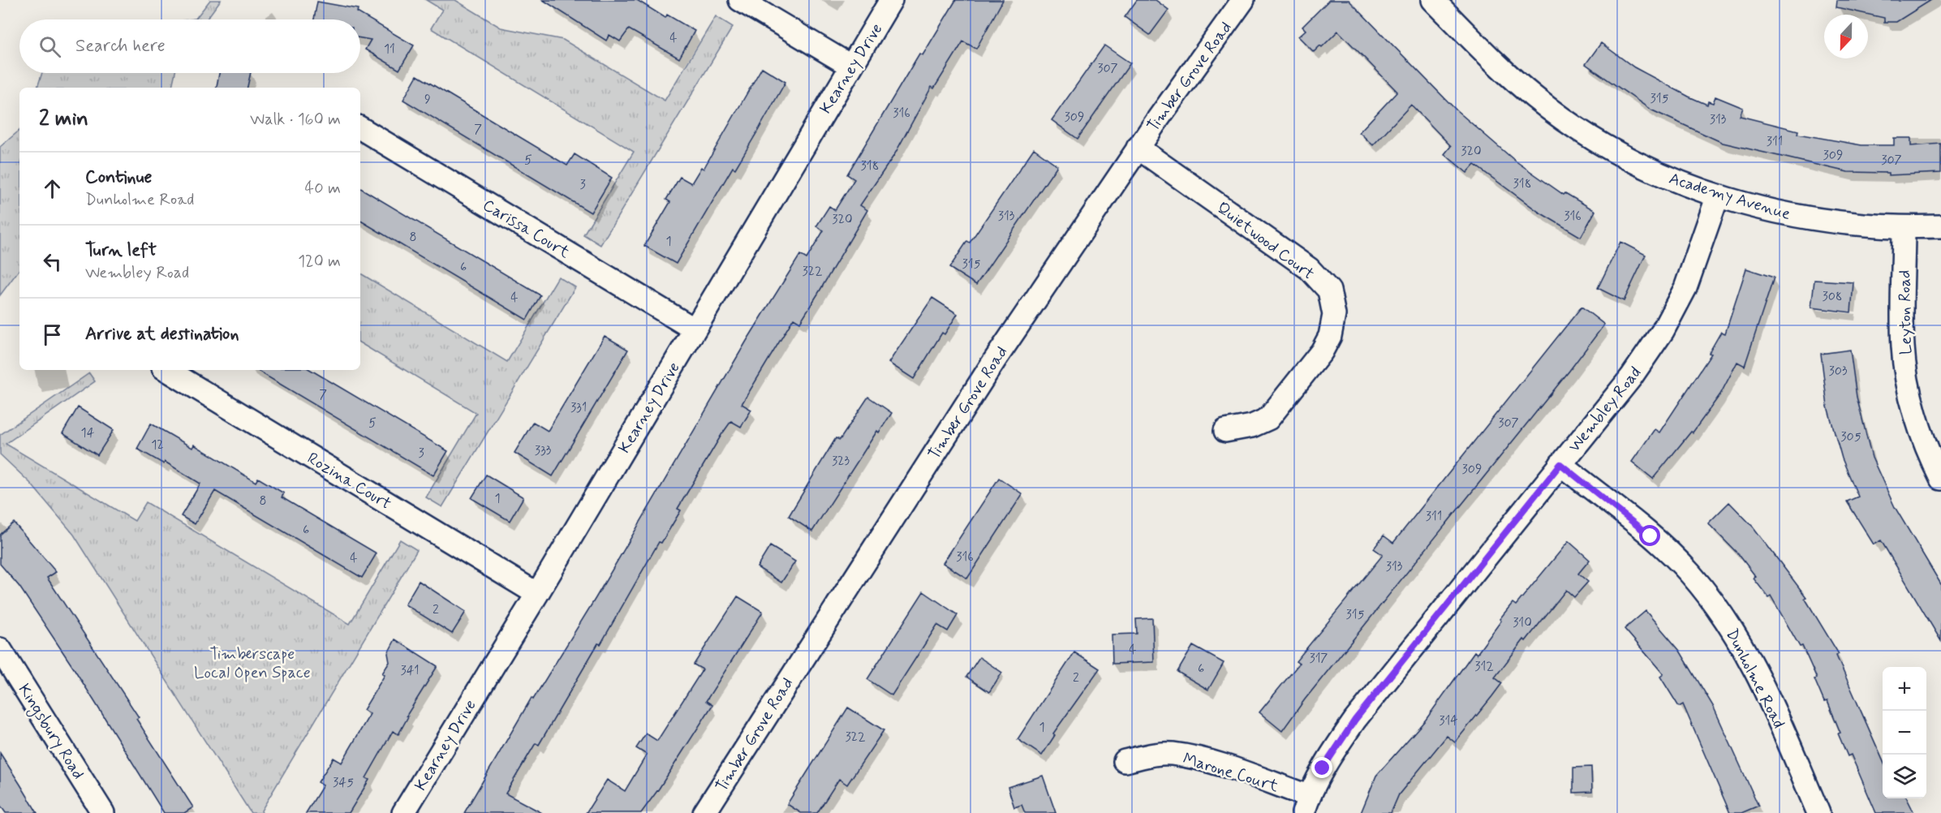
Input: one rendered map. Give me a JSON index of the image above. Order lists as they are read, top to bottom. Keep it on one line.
{"streets":{"street":["Kearney Drive","Timber Grove Road","Academy Avenue","Carissa Court","Quietwood Court","Leyton Road","Wembley Road","Rozina Court","Dunholme Road","Kingsbury Road","Marone Court"]},"crossings":[["Kearney Drive","Carissa Court"],["Kearney Drive","Rozina Court"],["Timber Grove Road","Quietwood Court"],["Academy Avenue","Leyton Road"],["Academy Avenue","Wembley Road"],["Wembley Road","Dunholme Road"],["Wembley Road","Marone Court"]],"parks":["Timberscape Local Open Space"],"house_numbers":["4","11","307","315","9","316","309","313","7","311","320","309","5","307","318","318","3","313","316","320","8","1","315","6","322","308","4","303","7","331","5","307","14","305","12","333","3","323","309","1","8","311","6","316","4","313","2","315","310","4","317","312","6","341","2","314","1","322","345"],"north":"bottom","page":{"search":"Search here","heading":["2 min","Walk · 160 m"],"list":[["Continue","Dunholme Road","40 m"],["Turn left","Wembley Road","120 m"],"Arrive at destination"],"map_buttons":["+","−"]}}
